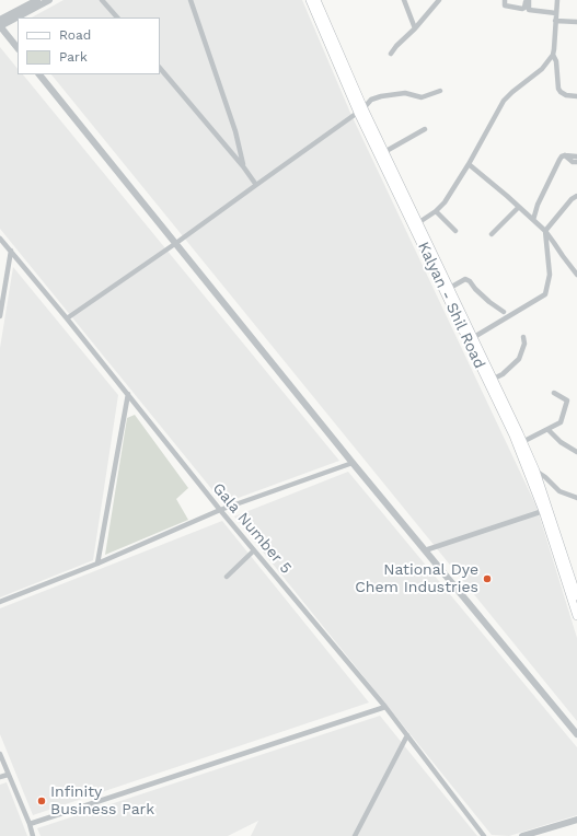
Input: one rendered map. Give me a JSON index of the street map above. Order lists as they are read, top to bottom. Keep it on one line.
{"streets":{"main road":["Kalyan - Shil Road"],"street":["Gala Number 5"]},"places":["National Dye Chem Industries","Infinity Business Park"],"legend":["Road","Park"]}
